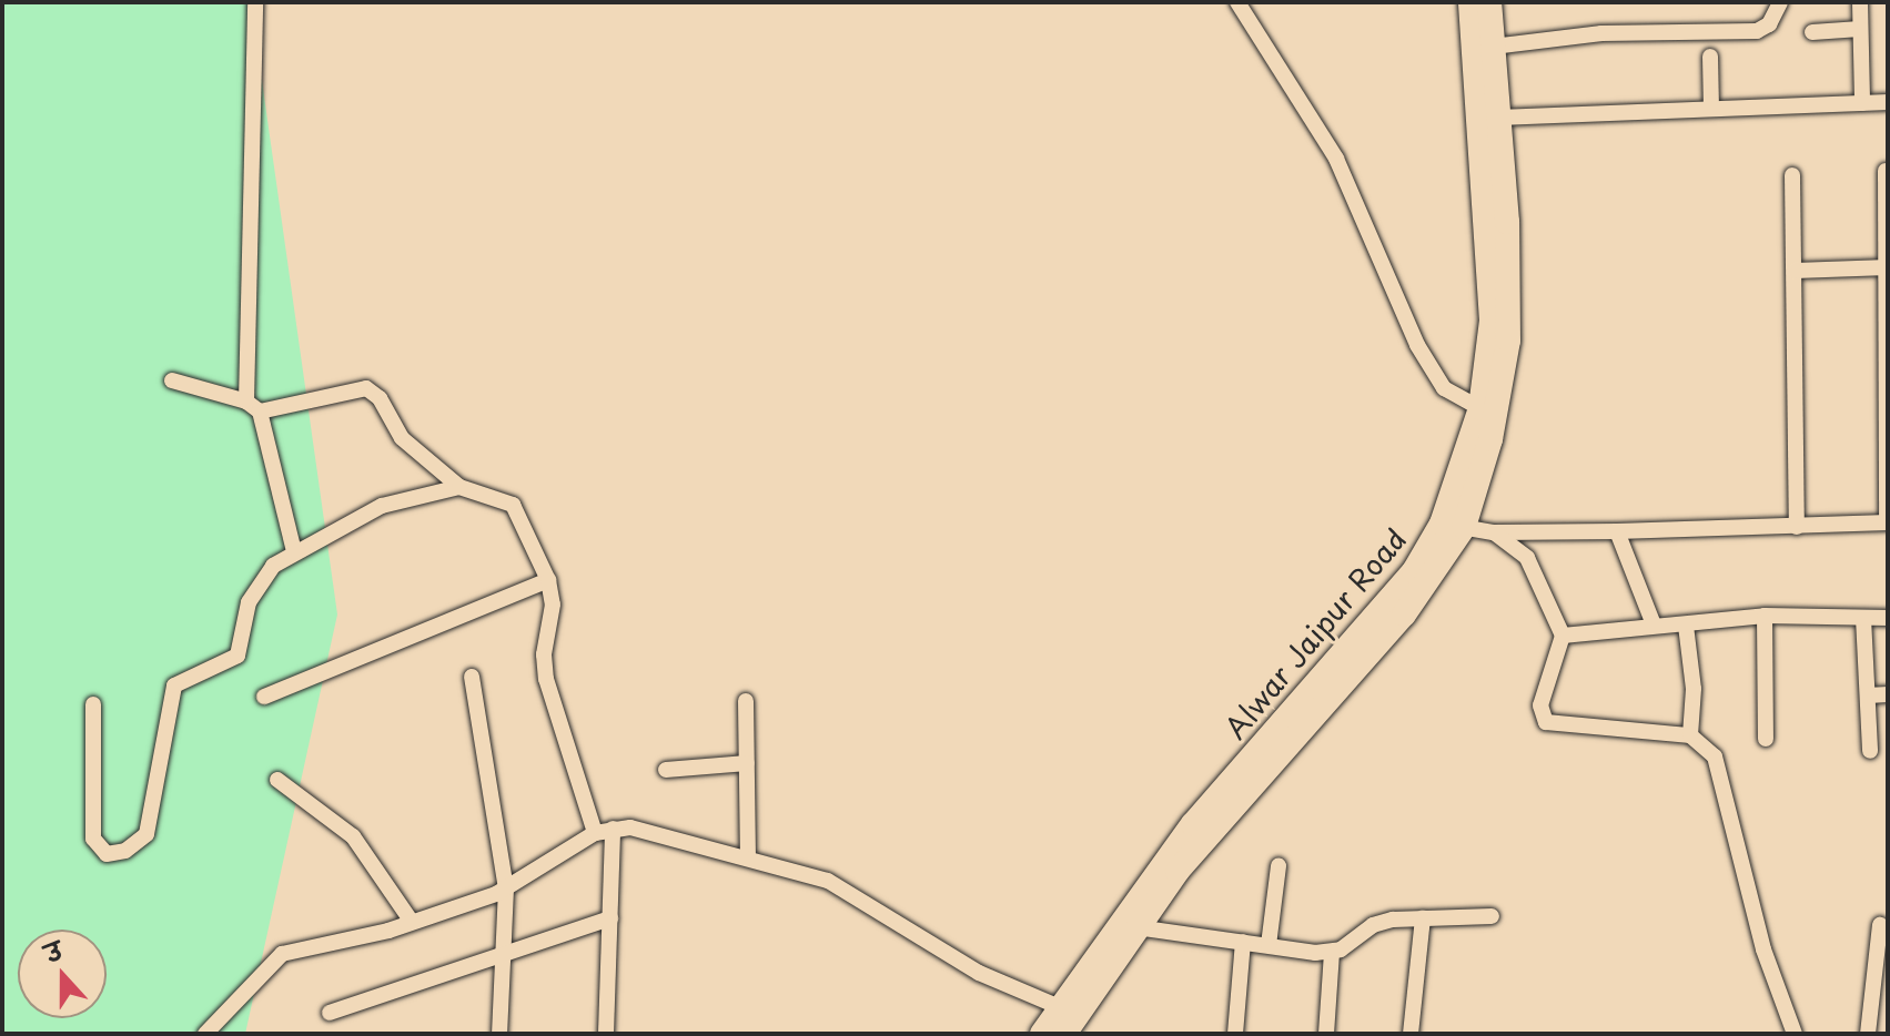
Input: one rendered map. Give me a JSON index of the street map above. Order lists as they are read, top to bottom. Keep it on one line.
{"streets":{"main road":["Alwar Jaipur Road"]},"north":"top"}
